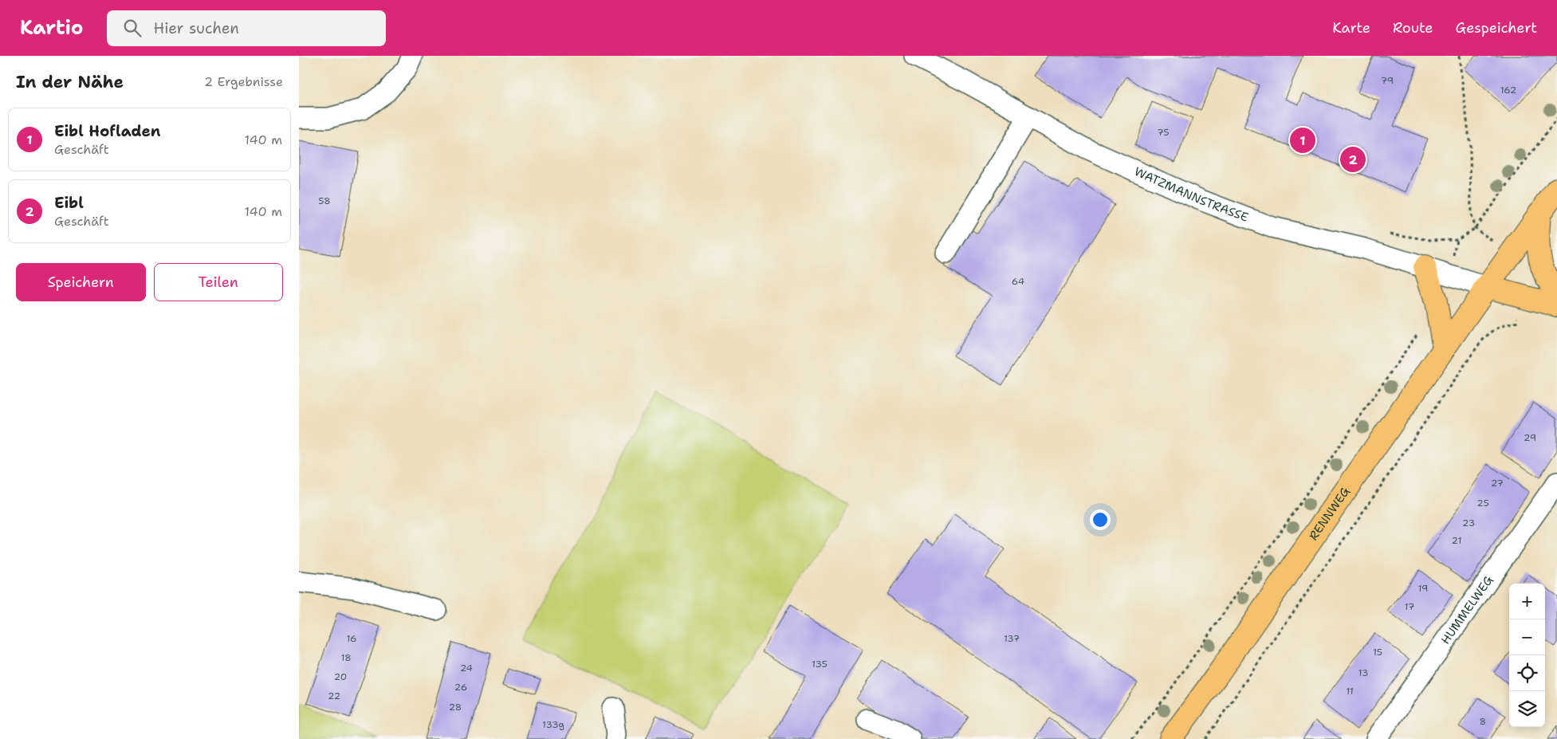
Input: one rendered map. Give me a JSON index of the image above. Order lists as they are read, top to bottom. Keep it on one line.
{"streets":{"main road":["RENNWEG"],"street":["WATZMANNSTRASSE","HUMMELWEG"]},"crossings":[["WATZMANNSTRASSE","RENNWEG"]],"house_numbers":["79","162","75","58","64","29","27","25","23","21","19","17","16","137","15","18","135","24","13","20","26","11","22","28","8","133g"],"page":{"header":"Kartio","search":"Hier suchen","nav":["Karte","Route","Gespeichert"],"heading":["In der Nähe","2 Ergebnisse"],"list":[{"mark":"1","name":"Eibl Hofladen","note":"Geschäft","value":"140 m"},{"mark":"2","name":"Eibl","note":"Geschäft","value":"140 m"}],"pins":["1","2"],"buttons":["Speichern","Teilen"],"map_buttons":["+","−"]}}
